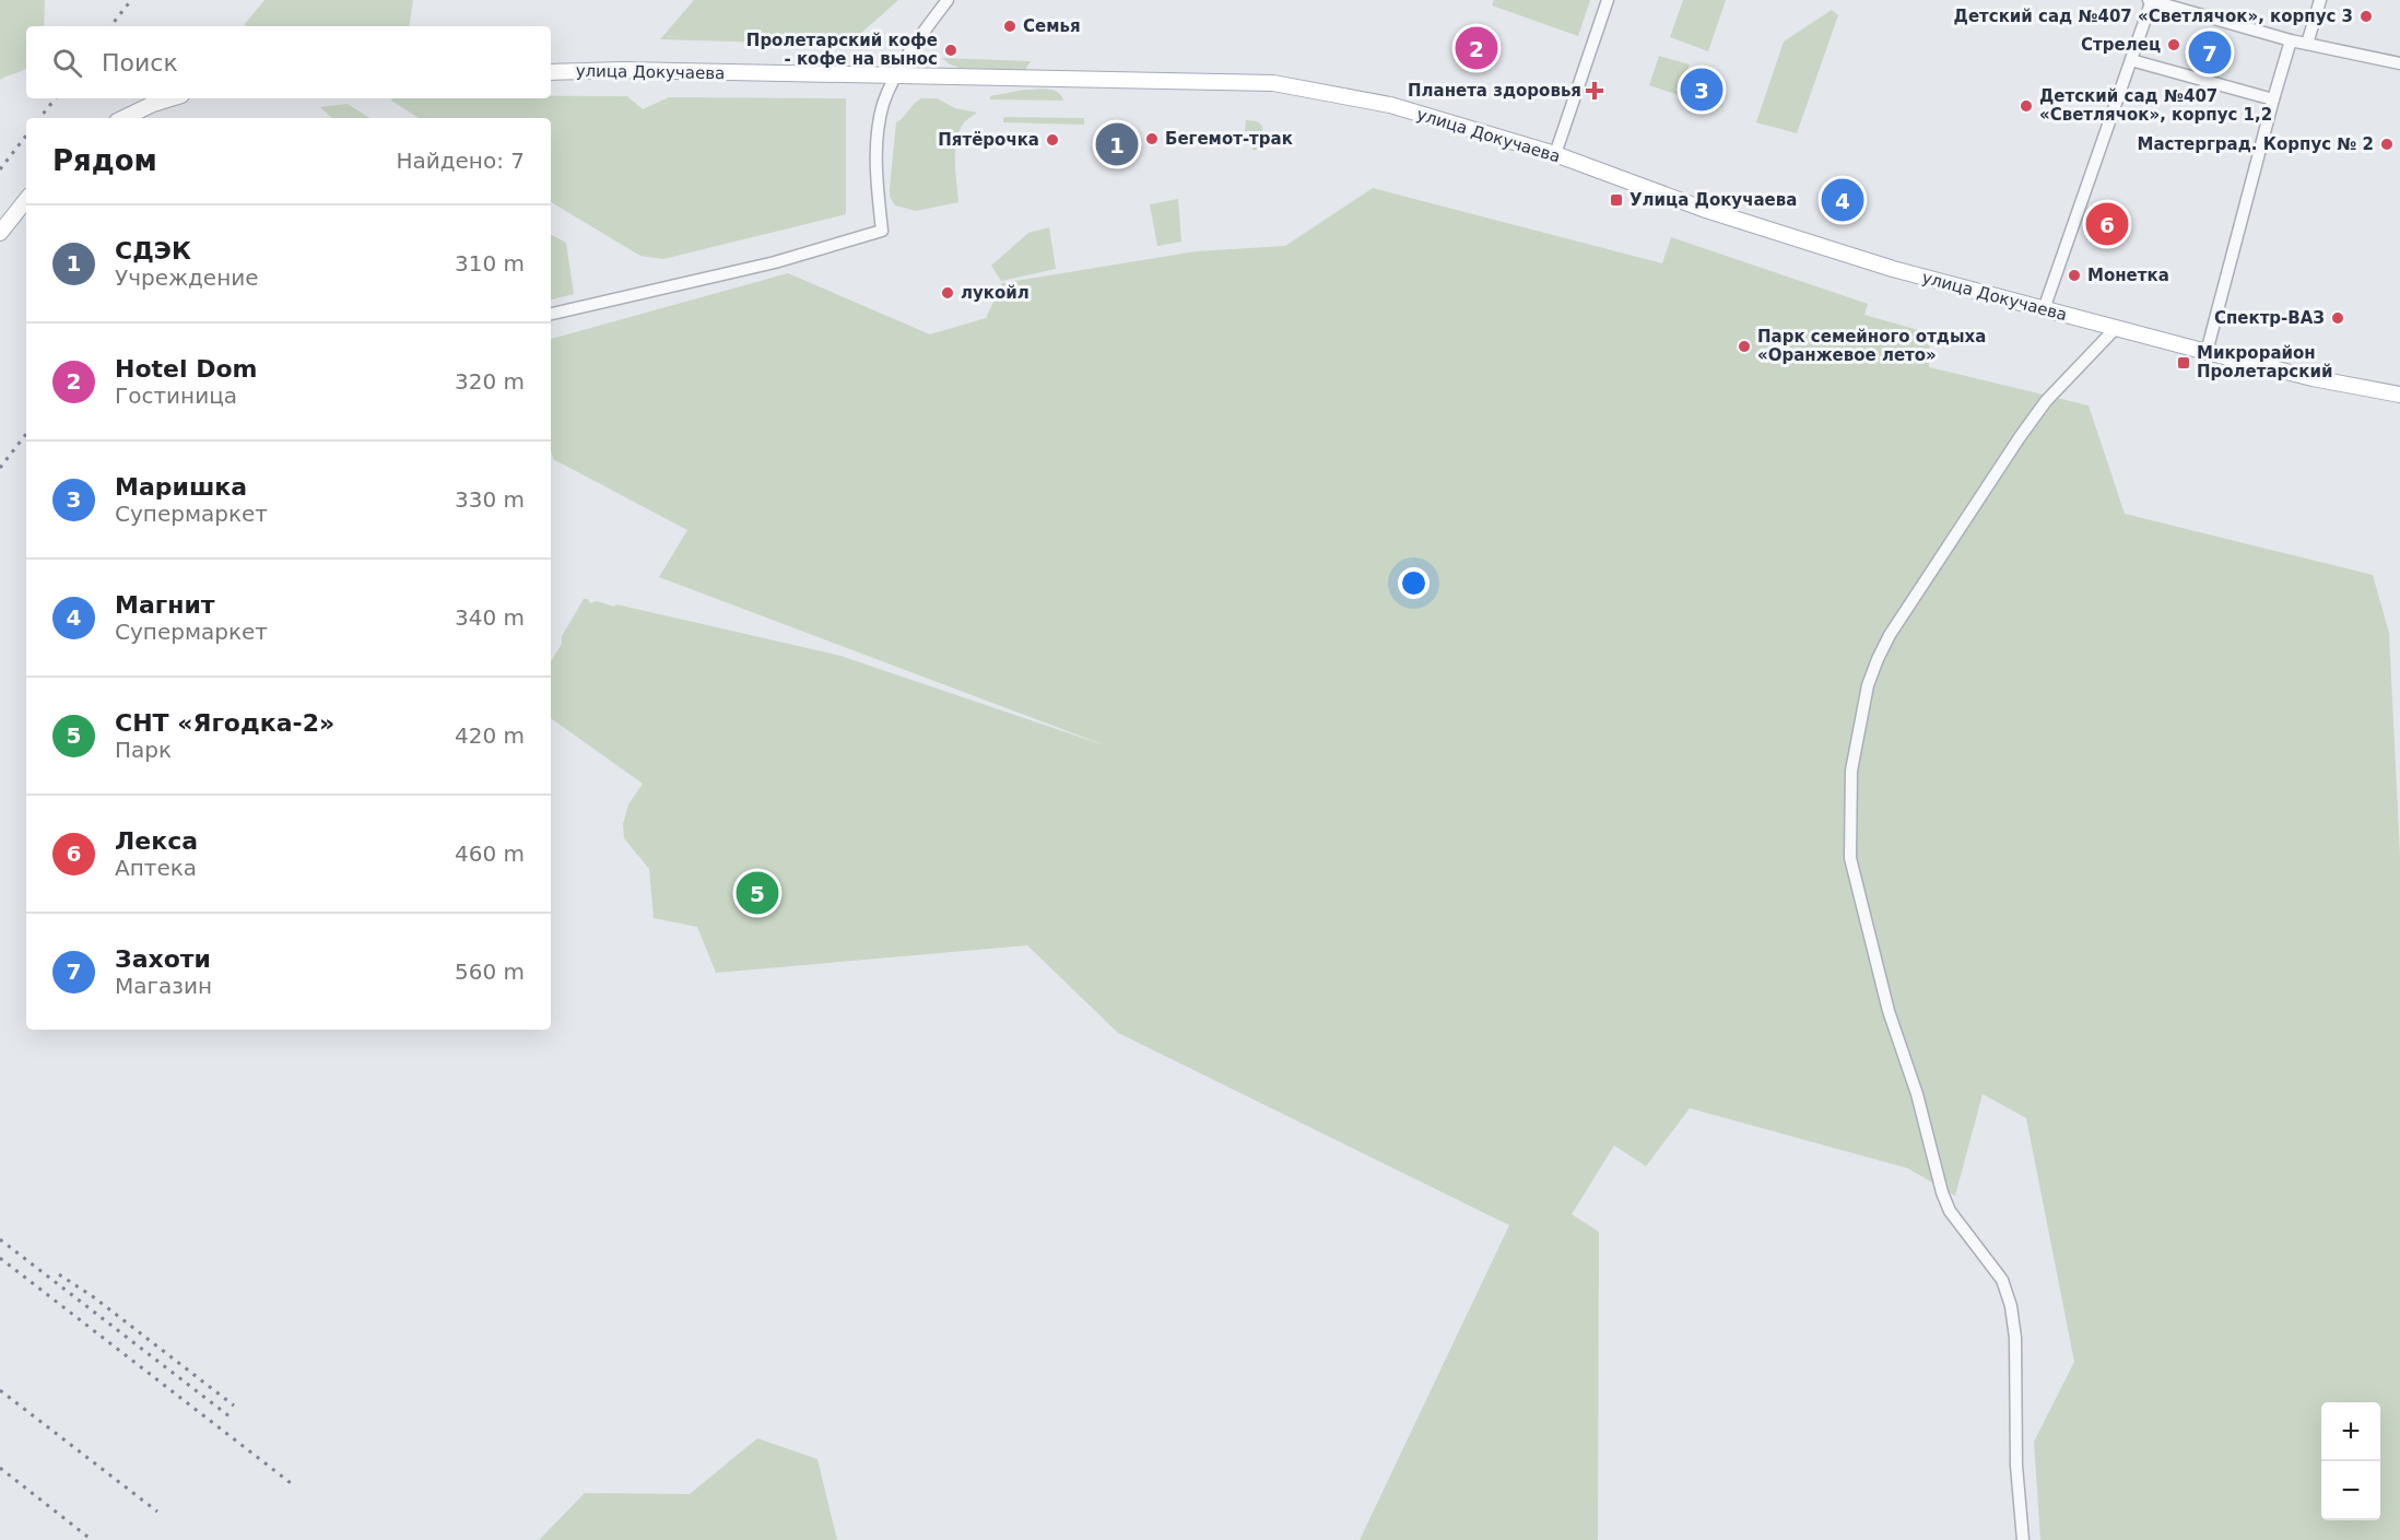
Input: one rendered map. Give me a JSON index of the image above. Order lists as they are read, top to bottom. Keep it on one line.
{"streets":{"main road":["улица Докучаева"]},"places":{"other":["Детский сад №407 «Светлячок», корпус 3","Семья","Стрелец","Пролетарский кофе - кофе на вынос","Детский сад №407 «Светлячок», корпус 1,2","Бегемот-трак","Пятёрочка","Мастерград. Корпус № 2","Монетка","лукойл","Спектр-ВАЗ","Парк семейного отдыха «Оранжевое лето»"],"health":["Планета здоровья"],"transit":["Улица Докучаева","Микрорайон Пролетарский"]},"page":{"pins":["2","7","3","1","4","6","5"],"search":"Поиск","heading":["Рядом","Найдено: 7"],"list":[{"mark":"1","name":"СДЭК","note":"Учреждение","value":"310 m"},{"mark":"2","name":"Hotel Dom","note":"Гостиница","value":"320 m"},{"mark":"3","name":"Маришка","note":"Супермаркет","value":"330 m"},{"mark":"4","name":"Магнит","note":"Супермаркет","value":"340 m"},{"mark":"5","name":"СНТ «Ягодка-2»","note":"Парк","value":"420 m"},{"mark":"6","name":"Лекса","note":"Аптека","value":"460 m"},{"mark":"7","name":"Захоти","note":"Магазин","value":"560 m"}],"map_buttons":["+","−"]}}
